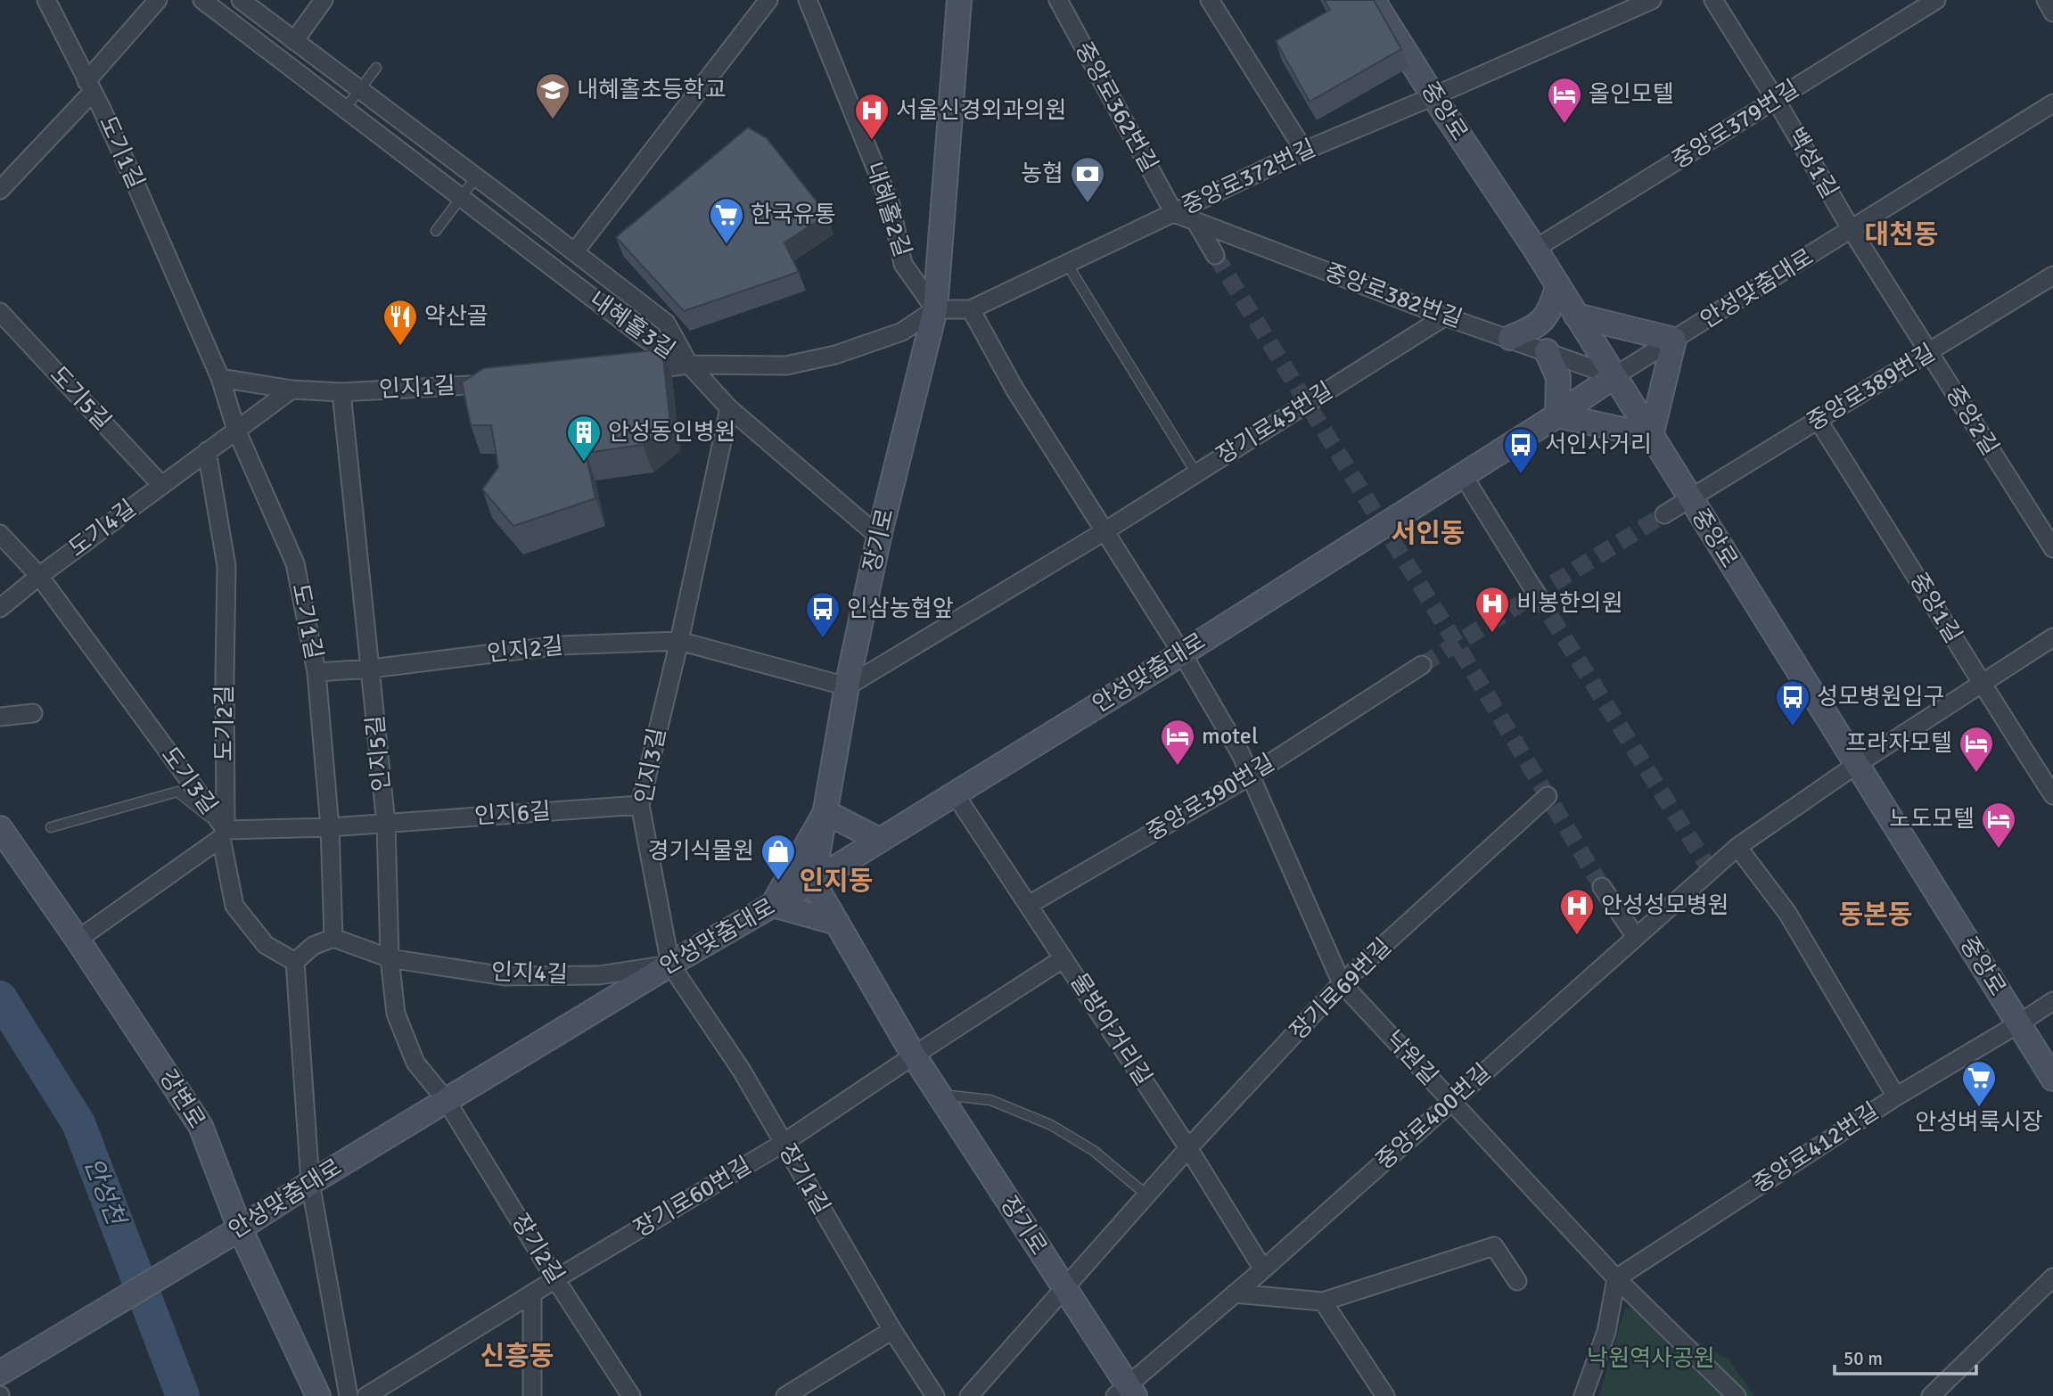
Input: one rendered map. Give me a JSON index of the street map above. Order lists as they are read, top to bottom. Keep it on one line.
{"streets":{"main road":["중앙로","안성맞춤대로","장기로","강변로"],"street":["중앙로362번길","중앙로379번길","도기1길","백성1길","중앙로372번길","내혜홀2길","중앙로382번길","내혜홀3길","인지1길","중앙로389번길","도기5길","중앙2길","장기로45번길","도기4길","중앙1길","인지2길","도기2길","인지5길","인지3길","도기3길","중앙로390번길","인지6길","인지4길","장기로69번길","물방아거리길","낙원길","중앙로400번길","중앙로412번길","장기1길","장기로60번길","장기2길"]},"crossings":[["중앙로362번길","중앙로372번길"],["중앙로362번길","중앙로382번길"],["중앙로","중앙로379번길"],["중앙로","중앙로372번길"],["중앙로","안성맞춤대로"],["중앙로","중앙로382번길"],["중앙로","중앙로389번길"],["중앙로","중앙로400번길"],["중앙로","중앙로412번길"],["중앙로379번길","백성1길"],["도기1길","인지1길"],["도기1길","도기4길"],["도기1길","인지2길"],["도기1길","인지6길"],["도기1길","인지4길"],["백성1길","안성맞춤대로"],["백성1길","중앙2길"],["중앙로372번길","내혜홀2길"],["중앙로372번길","중앙로382번길"],["중앙로372번길","장기로"],["내혜홀2길","장기로"],["안성맞춤대로","중앙로382번길"],["안성맞춤대로","중앙2길"],["안성맞춤대로","장기로"],["안성맞춤대로","인지5길"],["안성맞춤대로","인지3길"],["안성맞춤대로","인지4길"],["안성맞춤대로","물방아거리길"],["안성맞춤대로","낙원길"],["안성맞춤대로","강변로"],["안성맞춤대로","장기1길"],["안성맞춤대로","장기2길"],["중앙로382번길","장기로45번길"],["인지1길","도기4길"],["인지1길","인지5길"],["중앙로389번길","중앙2길"],["중앙로389번길","중앙1길"],["도기5길","도기4길"],["장기로45번길","장기로"],["장기로45번길","인지2길"],["도기4길","도기2길"],["도기4길","도기3길"],["장기로","인지2길"],["장기로","장기로69번길"],["장기로","중앙로400번길"],["장기로","장기로60번길"],["중앙1길","중앙로400번길"],["인지2길","인지5길"],["인지2길","인지3길"],["도기2길","도기3길"],["도기2길","인지6길"],["인지5길","인지6길"],["인지5길","인지4길"],["인지5길","장기2길"],["인지3길","인지6길"],["인지3길","인지4길"],["인지3길","장기1길"],["도기3길","인지6길"],["중앙로390번길","물방아거리길"],["중앙로390번길","낙원길"],["인지4길","장기1길"],["장기로69번길","물방아거리길"],["장기로69번길","낙원길"],["물방아거리길","중앙로400번길"],["낙원길","중앙로400번길"],["낙원길","중앙로412번길"],["장기1길","장기로60번길"],["장기로60번길","장기2길"]],"districts":["대천동","서인동","인지동","동본동","신흥동"],"water":["안성천"],"parks":["낙원역사공원"],"places":{"school or university":["내혜홀초등학교"],"hotel":["올인모텔","motel","프라자모텔","노도모텔"],"hospital":["서울신경외과의원","비봉한의원","안성성모병원"],"bank":["농협"],"supermarket":["한국유통","안성벼룩시장"],"restaurant":["약산골"],"building":["안성동인병원"],"bus stop":["서인사거리","인삼농협앞","성모병원입구"],"shop":["경기식물원"]},"scale_bar":"50 m"}
